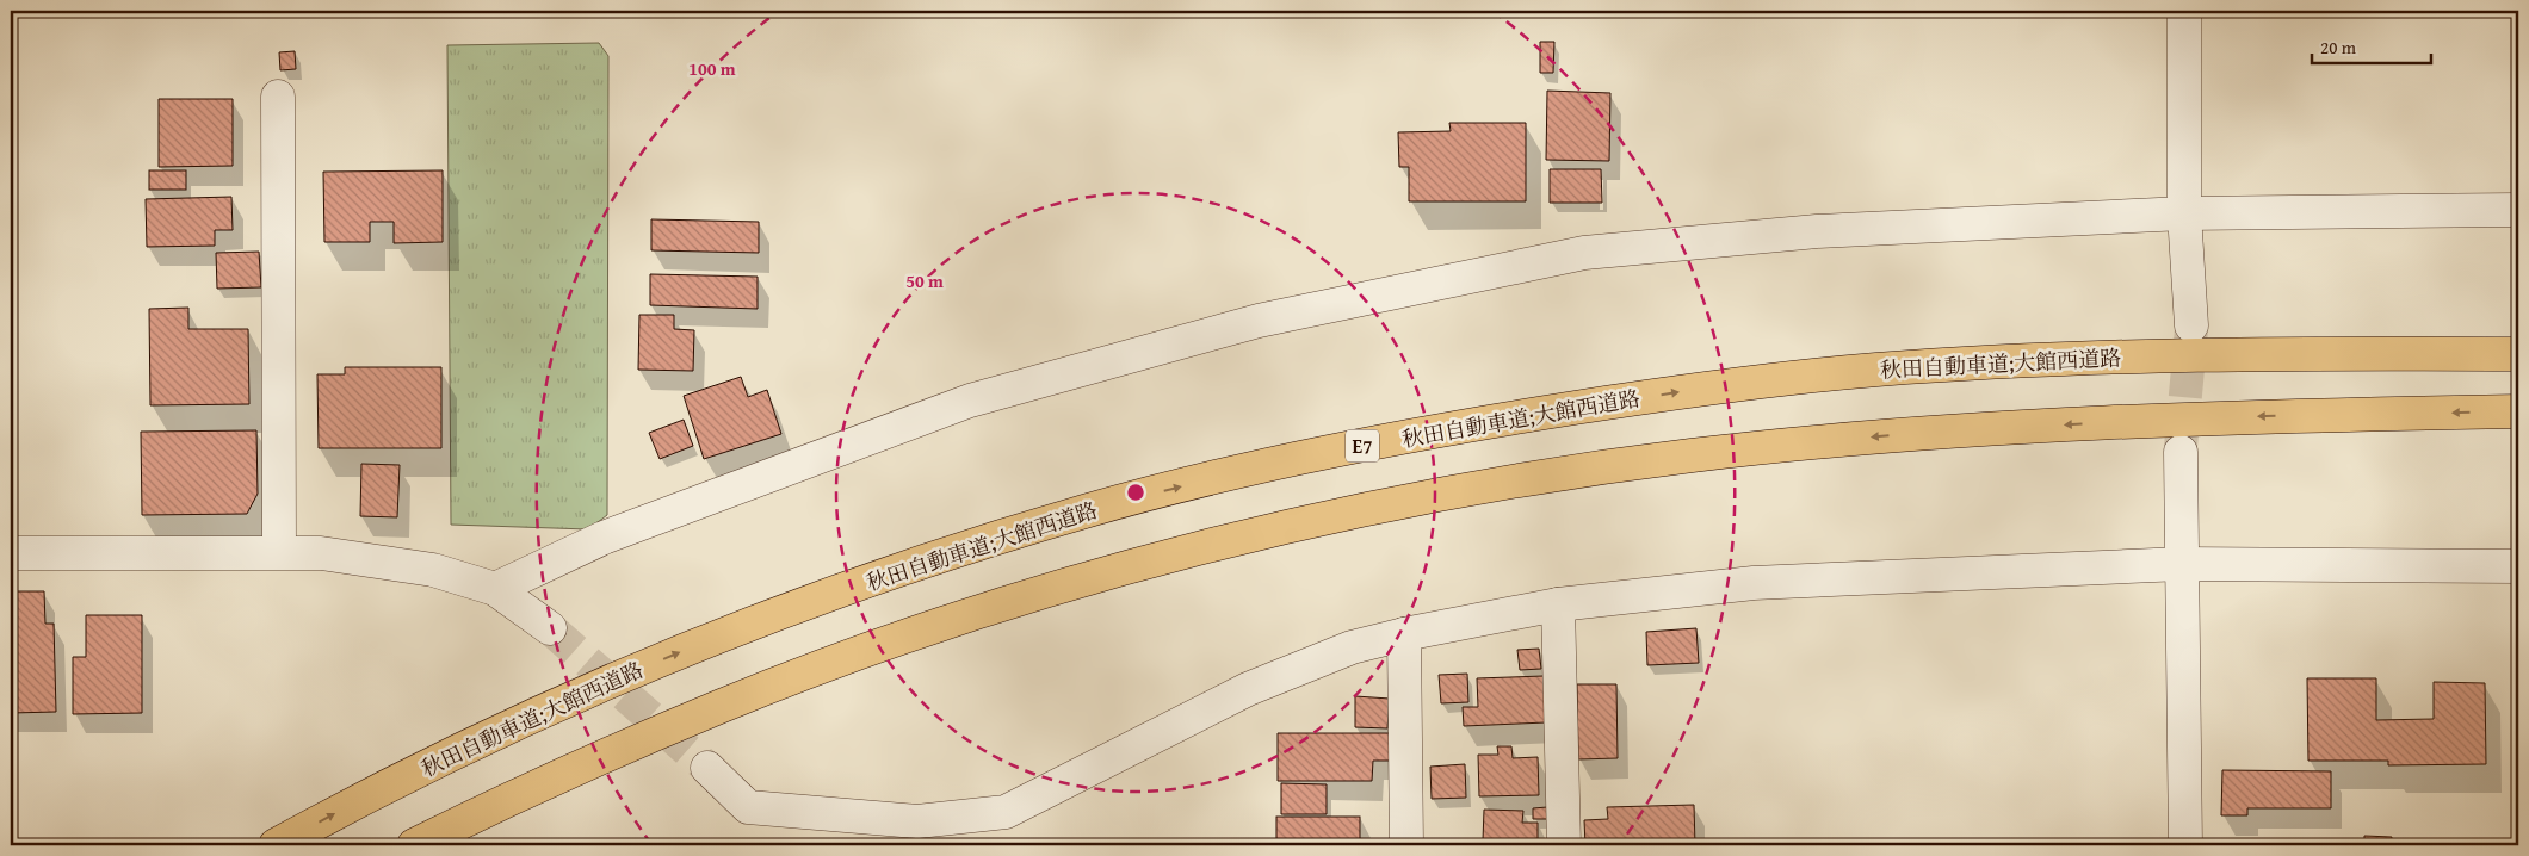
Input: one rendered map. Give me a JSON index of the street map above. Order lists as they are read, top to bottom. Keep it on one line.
{"streets":{"highway":["秋田自動車道;大館西道路","E7"]},"scale_bar":"20 m","rings":["100 m","50 m"]}
